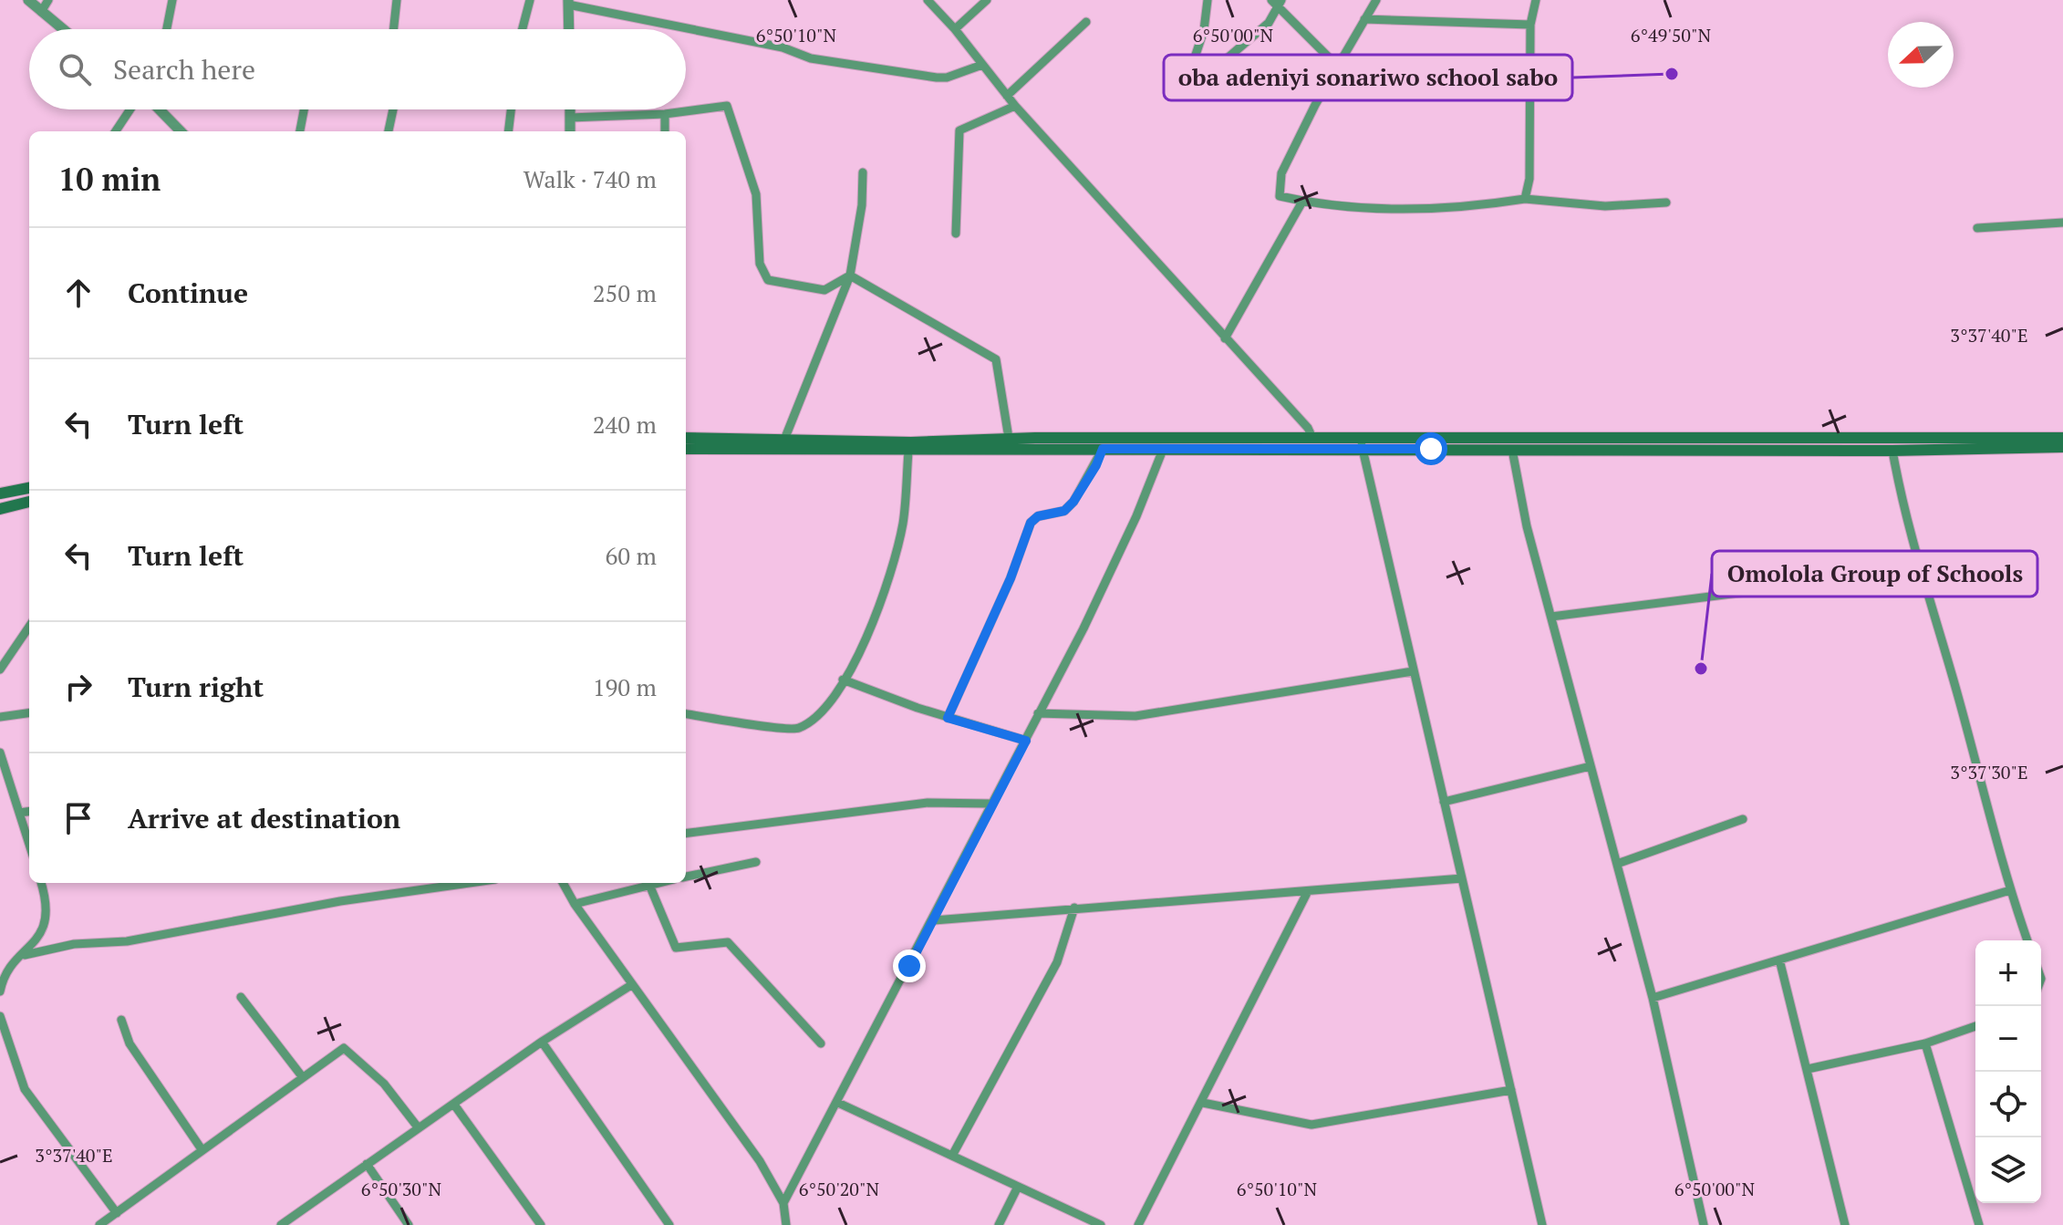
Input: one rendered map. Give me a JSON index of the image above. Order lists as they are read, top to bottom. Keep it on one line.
{"places":["oba adeniyi sonariwo school sabo","Omolola Group of Schools"],"north":"left","page":{"search":"Search here","heading":["10 min","Walk · 740 m"],"list":[["Continue","250 m"],["Turn left","240 m"],["Turn left","60 m"],["Turn right","190 m"],"Arrive at destination"],"map_buttons":["+","−"]},"coordinates":["6°50'00\"N","6°49'50\"N","6°50'10\"N","3°37'40\"E","3°37'30\"E","6°50'30\"N","6°50'20\"N"]}
